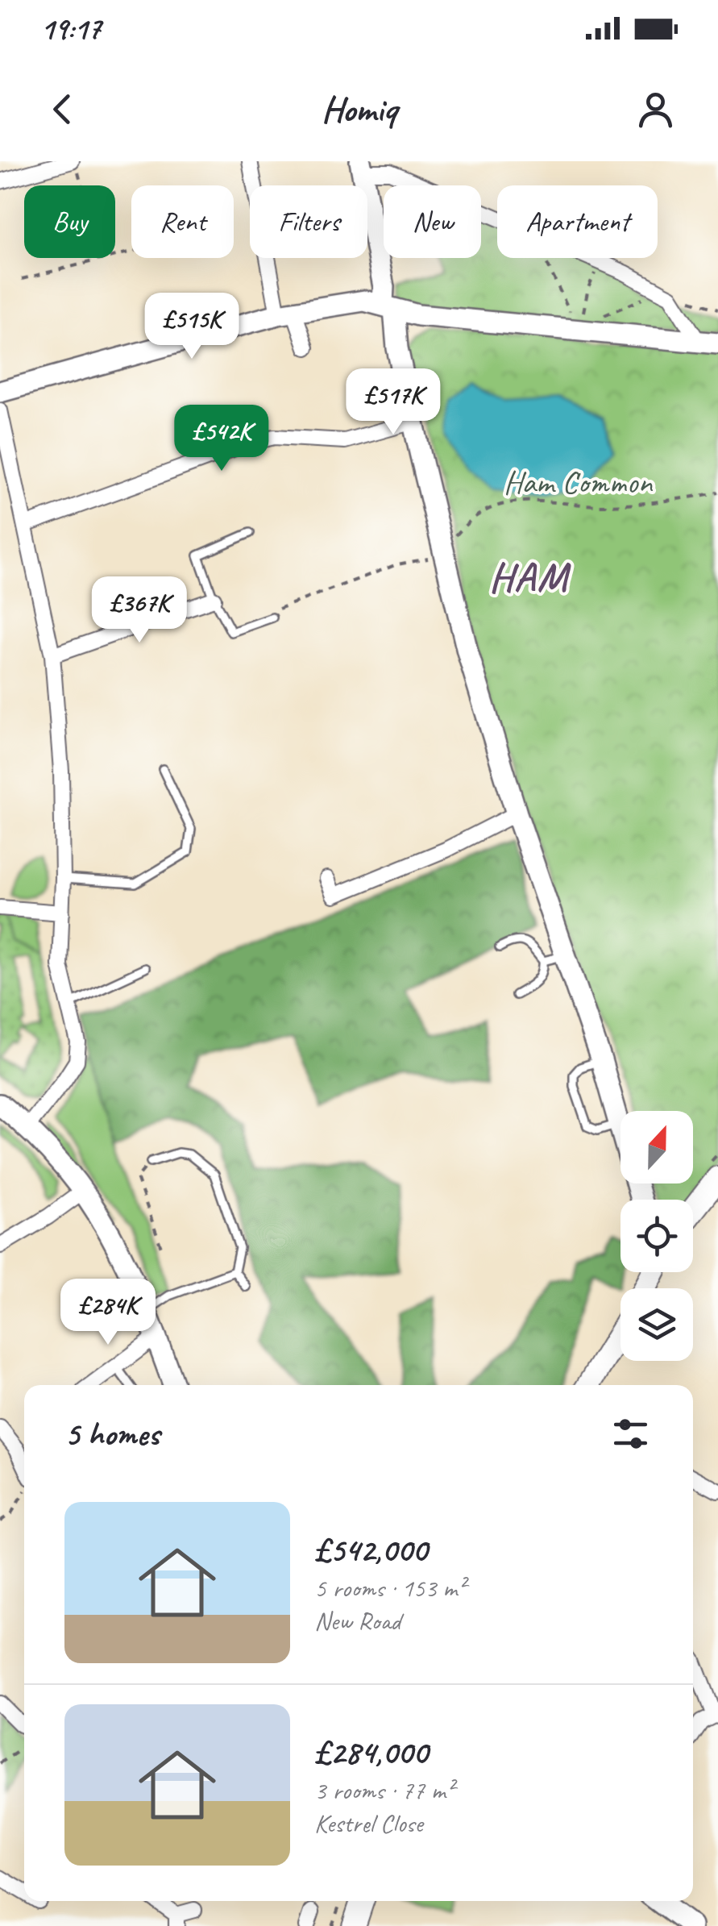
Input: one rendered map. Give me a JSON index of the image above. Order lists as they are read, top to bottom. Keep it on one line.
{"districts":["HAM"],"parks":["Ham Common"],"north":"top","page":{"status":"19:17","header":"Homiq","chip":["Buy","Rent","Filters","New","Apartment"],"price":["£515K","£517K","£542K","£367K","£284K"],"heading":"5 homes","list":[{"name":"£542,000","note":"5 rooms · 153 m² · New Road"},{"name":"£284,000","note":"3 rooms · 77 m² · Kestrel Close"}]}}
